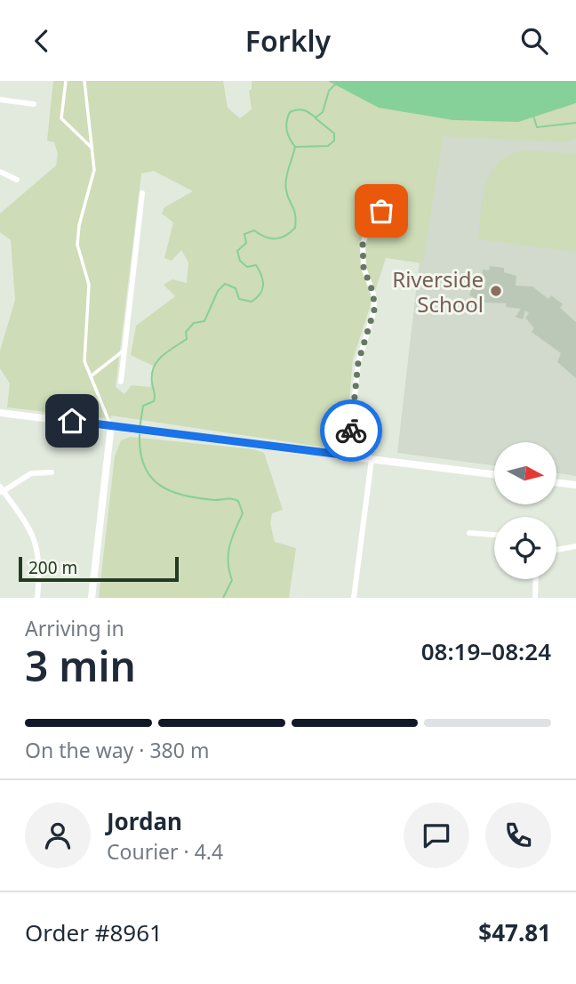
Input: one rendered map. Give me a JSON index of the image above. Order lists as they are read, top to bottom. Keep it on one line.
{"places":["Riverside School"],"scale_bar":"200 m","north":"right","page":{"header":"Forkly","scale":"200 m","heading":["3 min","Arriving in","08:19–08:24"],"panel":["Jordan","Courier · 4.4","Order #8961","$47.81"],"bar":"On the way · 380 m"}}
